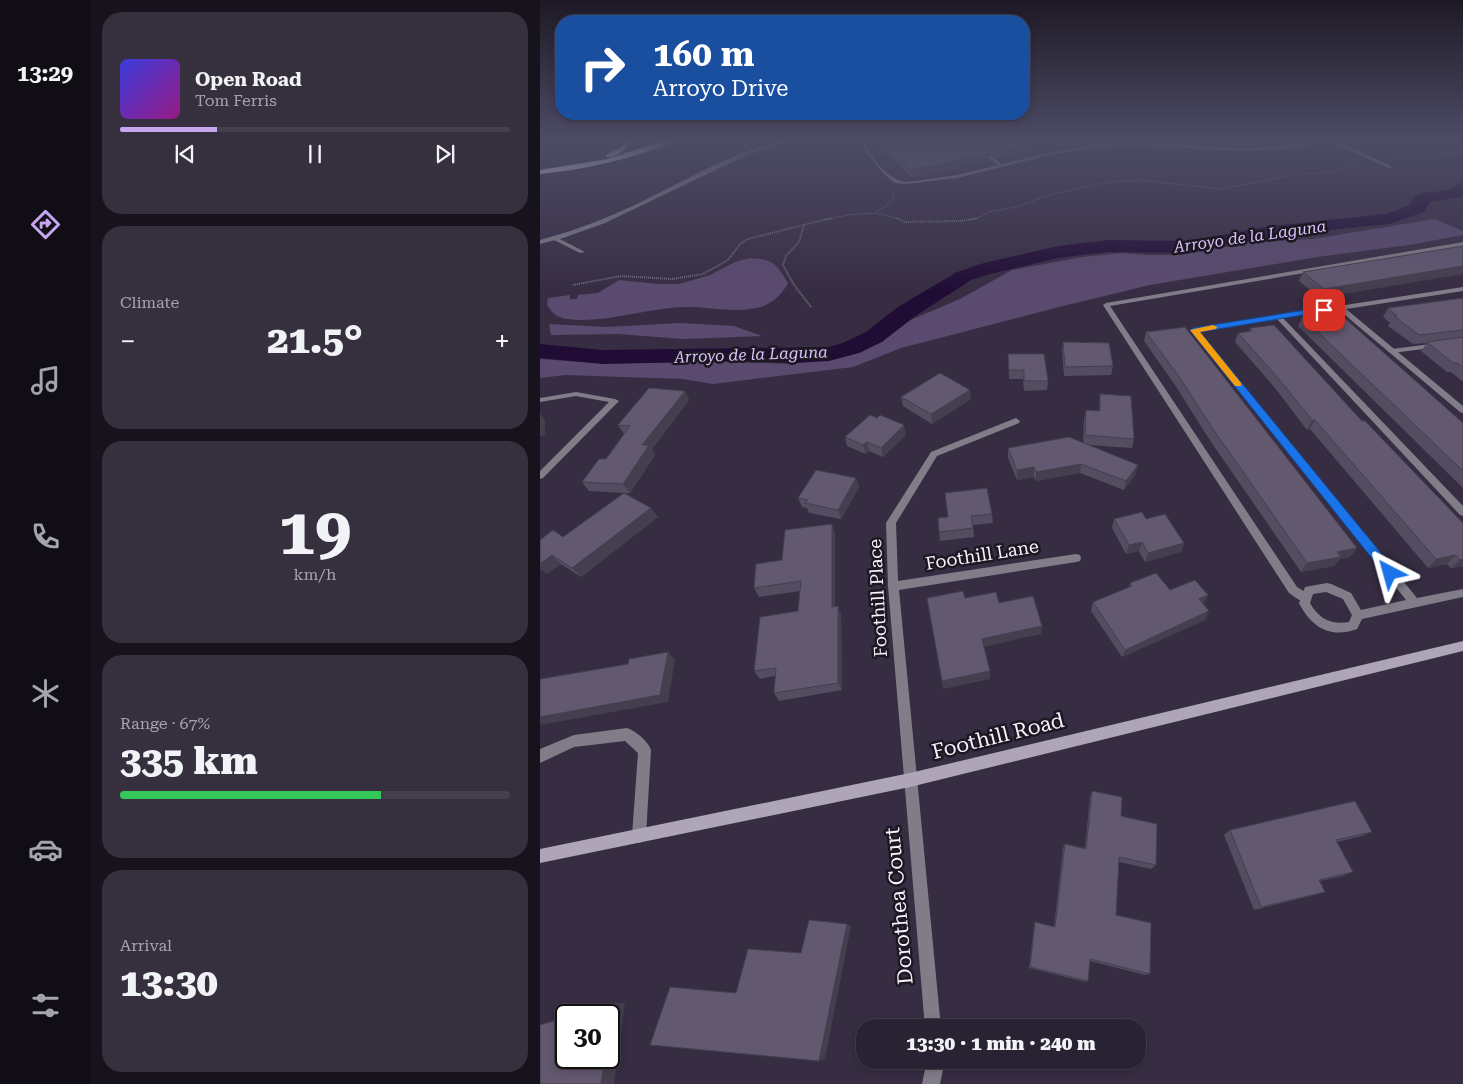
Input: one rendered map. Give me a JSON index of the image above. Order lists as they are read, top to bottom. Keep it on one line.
{"streets":{"main road":["Foothill Road"],"street":["Foothill Lane","Foothill Place","Dorothea Court"]},"crossings":[["Foothill Lane","Foothill Place"],["Foothill Place","Foothill Road"],["Foothill Place","Dorothea Court"],["Foothill Road","Dorothea Court"]],"water":["Arroyo de la Laguna"],"page":{"tabs":"13:29","turn":["160 m","Arroyo Drive"],"song":["Open Road","Tom Ferris"],"tile":["Climate",["19","km/h"],["Range · 67%","335 km"],["Arrival","13:30"]],"heat":["−","21.5°","+"],"limit":"30","trip":"13:30 · 1 min · 240 m"}}
